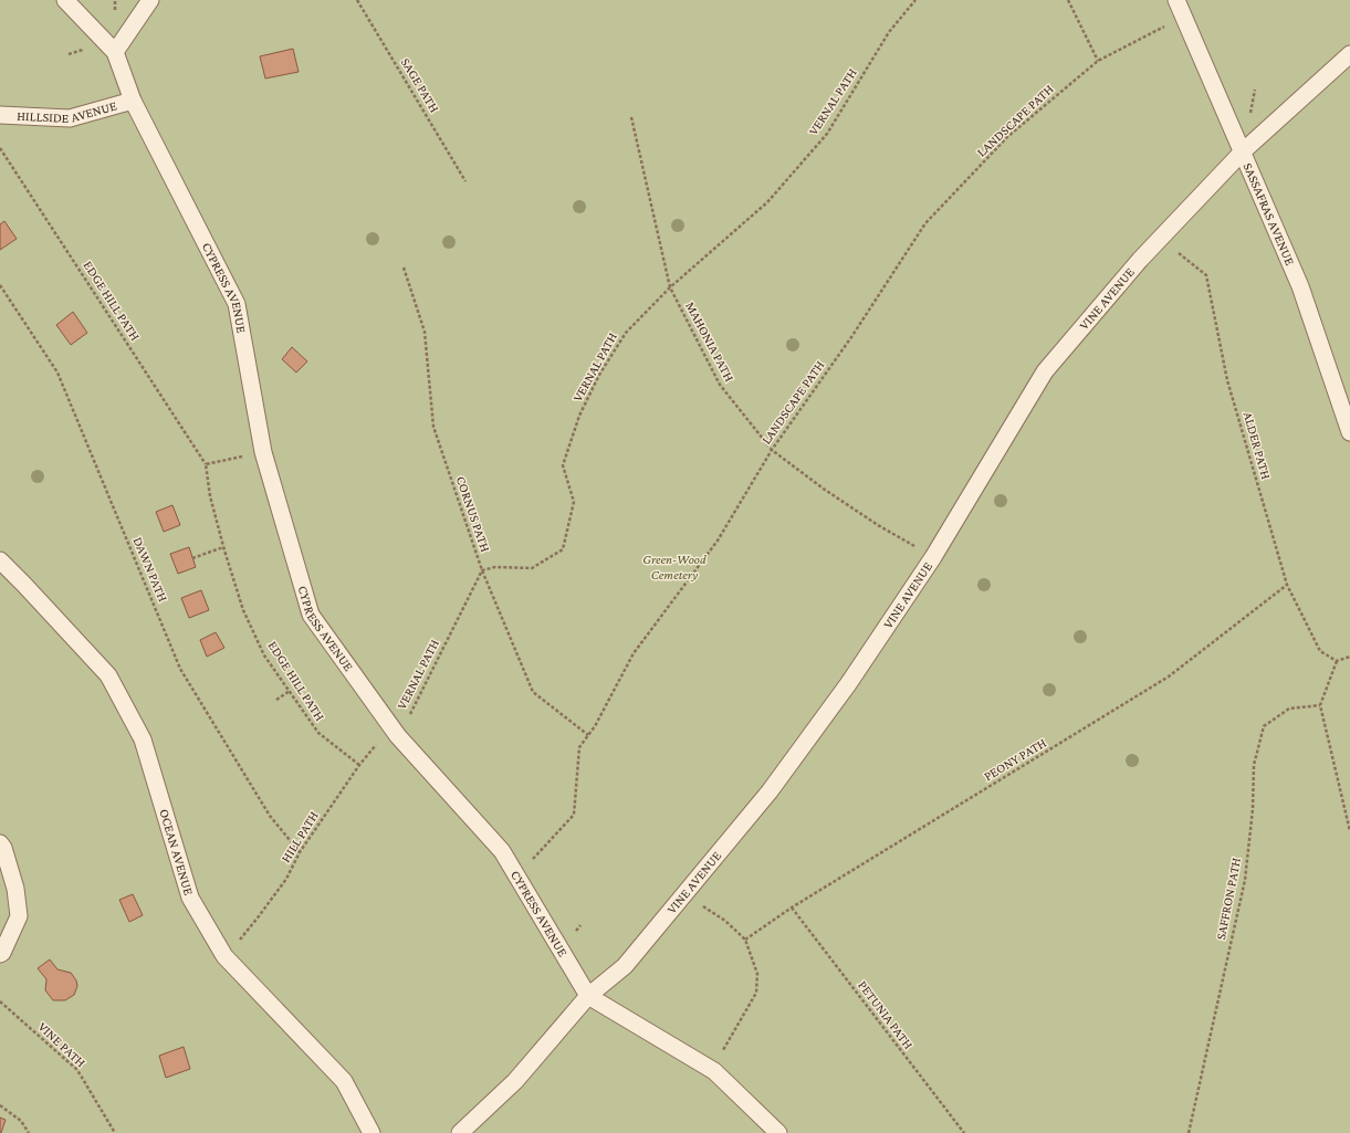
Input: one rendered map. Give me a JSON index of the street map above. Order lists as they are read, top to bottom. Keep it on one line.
{"streets":{"lane":["HILLSIDE AVENUE","SASSAFRAS AVENUE","CYPRESS AVENUE","VINE AVENUE","OCEAN AVENUE"],"path":["SAGE PATH","VERNAL PATH","LANDSCAPE PATH","EDGE HILL PATH","MAHONIA PATH","ALDER PATH","CORNUS PATH","DAWN PATH","PEONY PATH","HILL PATH","SAFFRON PATH","PETUNIA PATH","VINE PATH"]},"crossings":[["VERNAL PATH","CYPRESS AVENUE"],["VERNAL PATH","MAHONIA PATH"],["VERNAL PATH","CORNUS PATH"],["VERNAL PATH","HILL PATH"],["HILLSIDE AVENUE","CYPRESS AVENUE"],["LANDSCAPE PATH","SASSAFRAS AVENUE"],["LANDSCAPE PATH","CYPRESS AVENUE"],["LANDSCAPE PATH","MAHONIA PATH"],["LANDSCAPE PATH","CORNUS PATH"],["SASSAFRAS AVENUE","VINE AVENUE"],["CYPRESS AVENUE","VINE AVENUE"],["CYPRESS AVENUE","HILL PATH"],["VINE AVENUE","MAHONIA PATH"],["VINE AVENUE","ALDER PATH"],["EDGE HILL PATH","HILL PATH"],["ALDER PATH","PEONY PATH"],["DAWN PATH","HILL PATH"],["PEONY PATH","PETUNIA PATH"],["HILL PATH","OCEAN AVENUE"]],"parks":["Green-Wood Cemetery"]}
